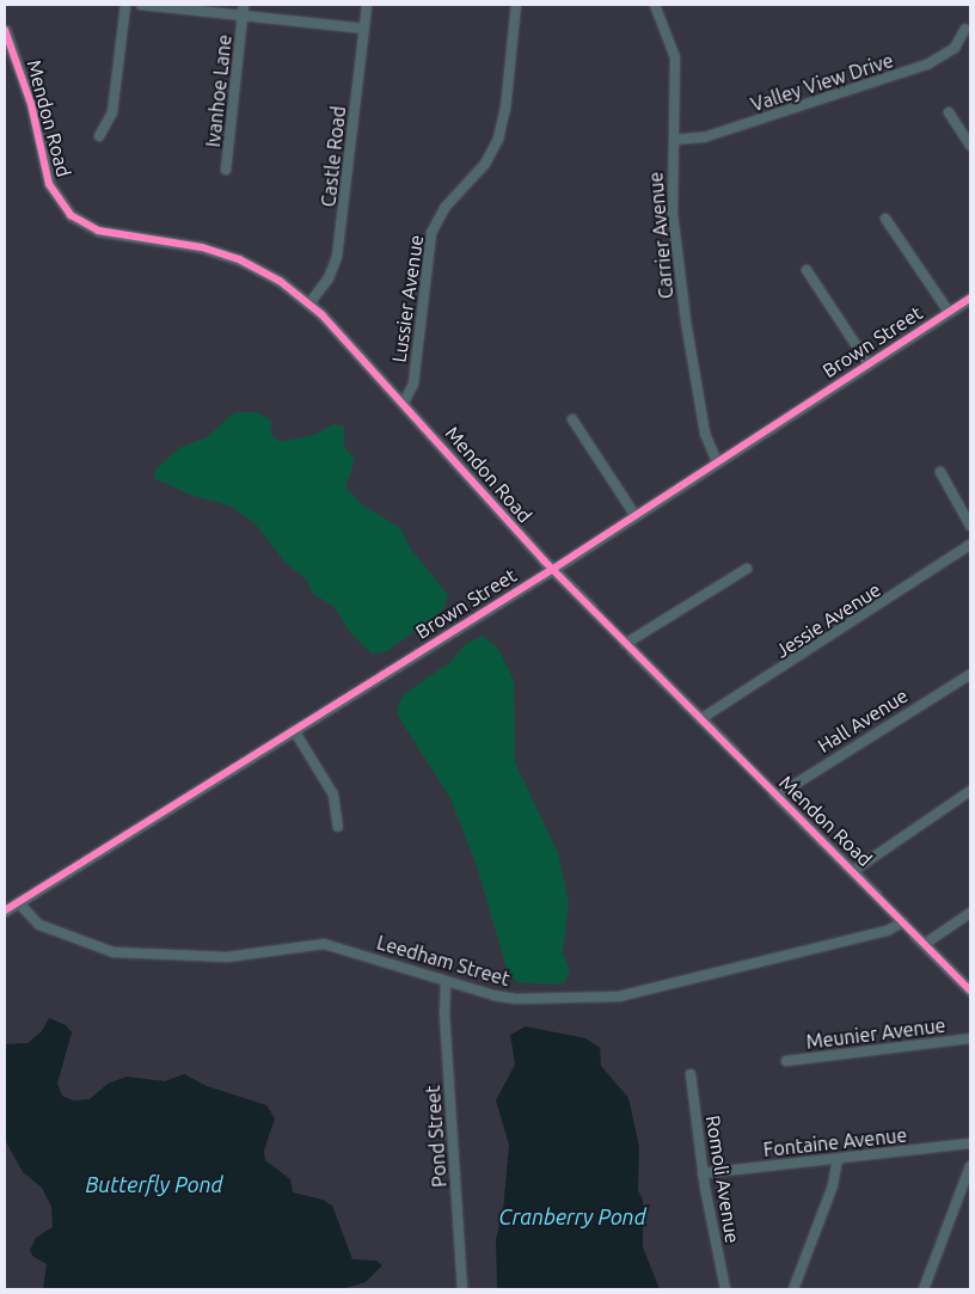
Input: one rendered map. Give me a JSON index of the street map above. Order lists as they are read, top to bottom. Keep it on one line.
{"streets":{"street":["Valley View Drive","Ivanhoe Lane","Mendon Road","Castle Road","Carrier Avenue","Lussier Avenue","Brown Street","Jessie Avenue","Hall Avenue","Leedham Street","Meunier Avenue","Pond Street","Fontaine Avenue","Romoli Avenue"]},"crossings":[["Valley View Drive","Carrier Avenue"],["Mendon Road","Castle Road"],["Mendon Road","Lussier Avenue"],["Mendon Road","Brown Street"],["Mendon Road","Jessie Avenue"],["Mendon Road","Hall Avenue"],["Mendon Road","Leedham Street"],["Carrier Avenue","Brown Street"],["Brown Street","Leedham Street"],["Leedham Street","Pond Street"],["Fontaine Avenue","Romoli Avenue"]],"water":["Butterfly Pond","Cranberry Pond"]}
